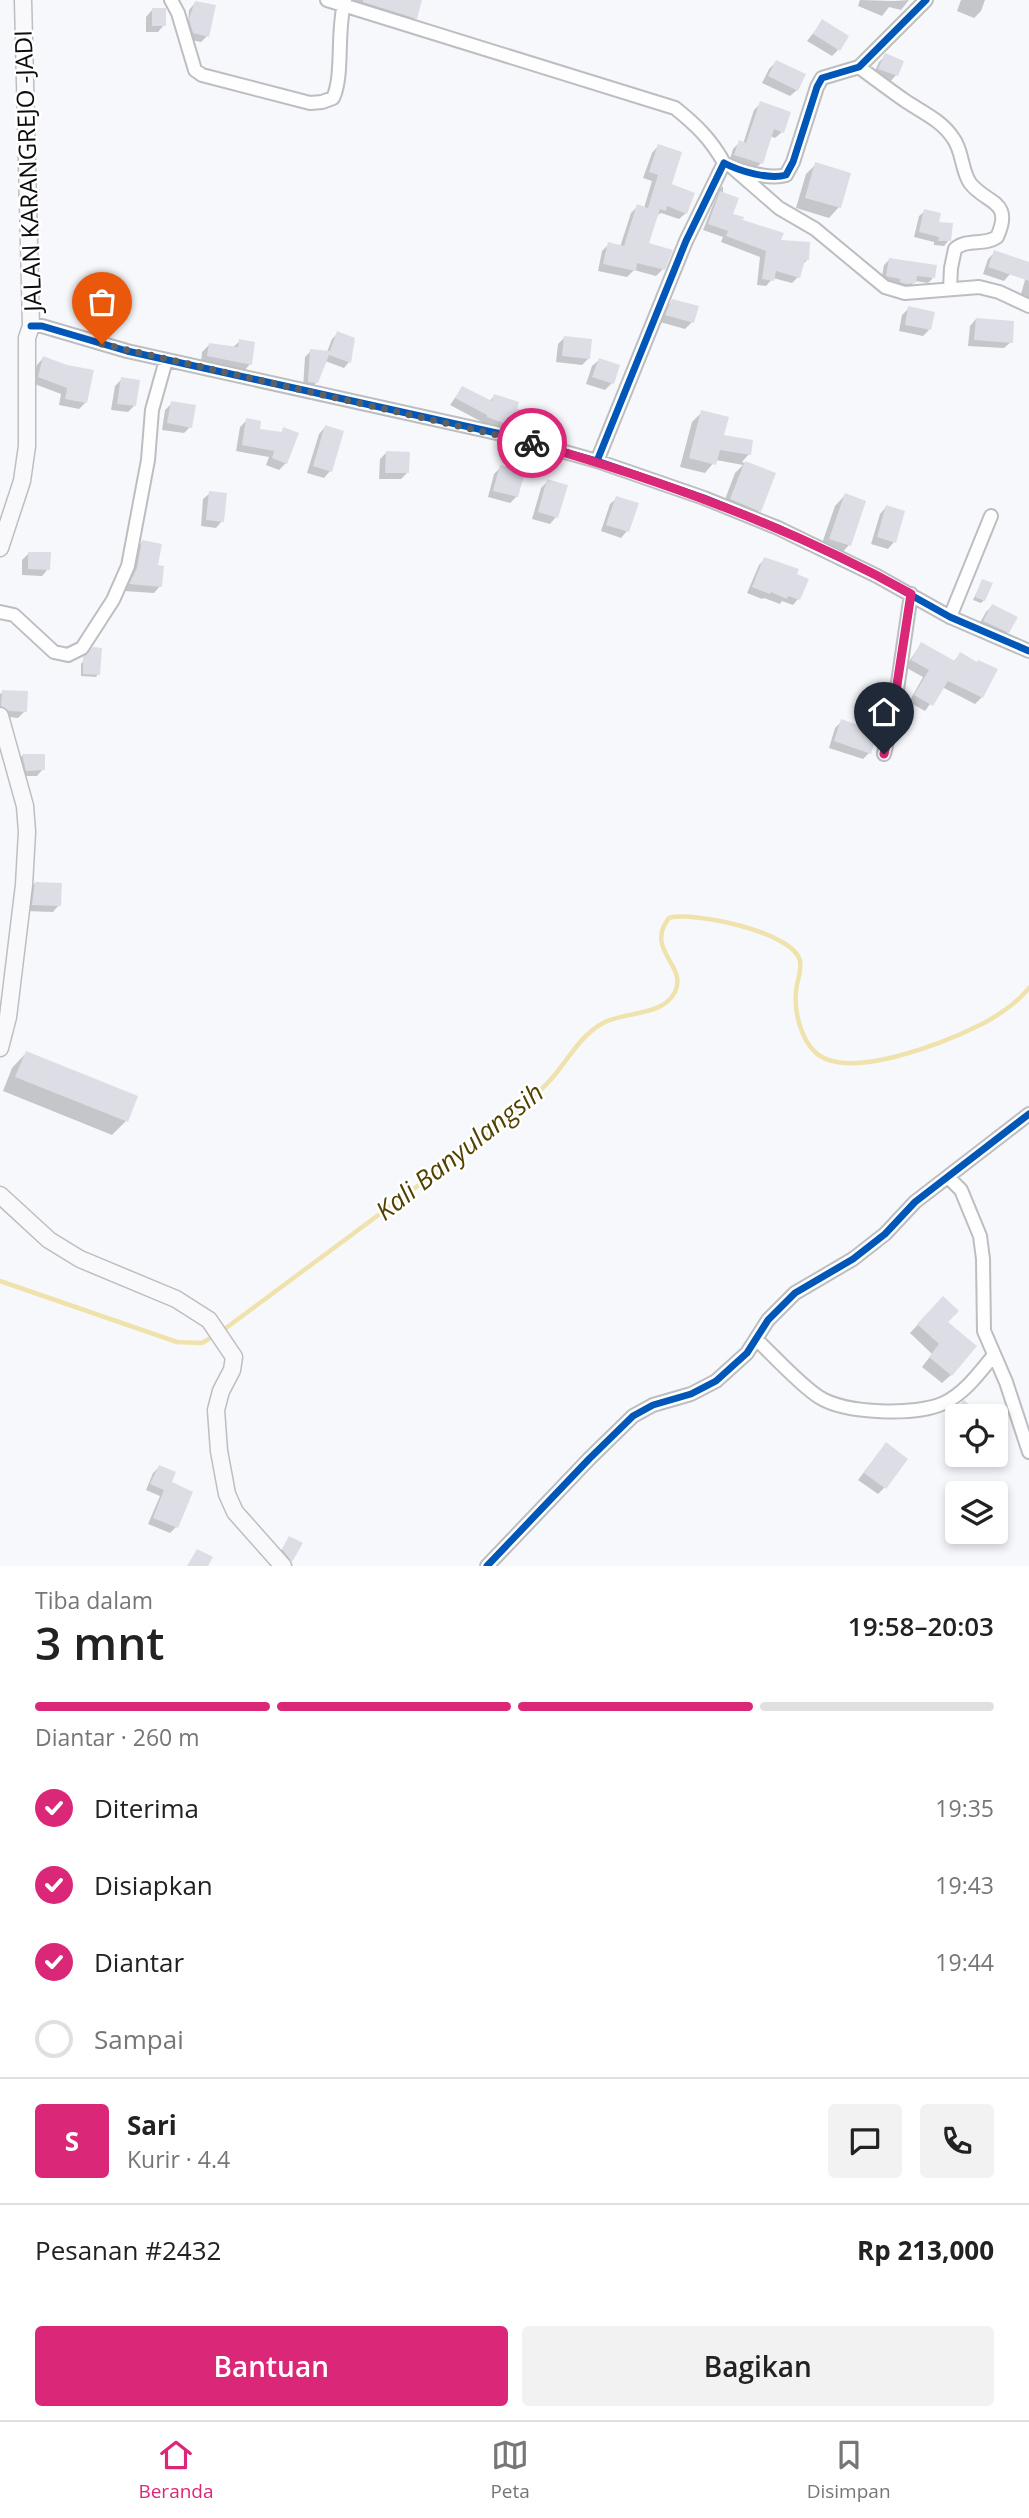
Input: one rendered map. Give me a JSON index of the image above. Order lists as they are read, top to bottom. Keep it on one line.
{"streets":{"street":["JALAN KARANGREJO -JADI"]},"water":["Kali Banyulangsih"],"page":{"heading":["3 mnt","Tiba dalam","19:58–20:03"],"panel":["Sari","Kurir · 4.4","Pesanan #2432","Rp 213,000"],"bar":"Diantar · 260 m","list":[["Diterima","19:35"],["Disiapkan","19:43"],["Diantar","19:44"],"Sampai"],"round":"S","buttons":["Bantuan","Bagikan"],"tabs":["Beranda","Peta","Disimpan"]}}
